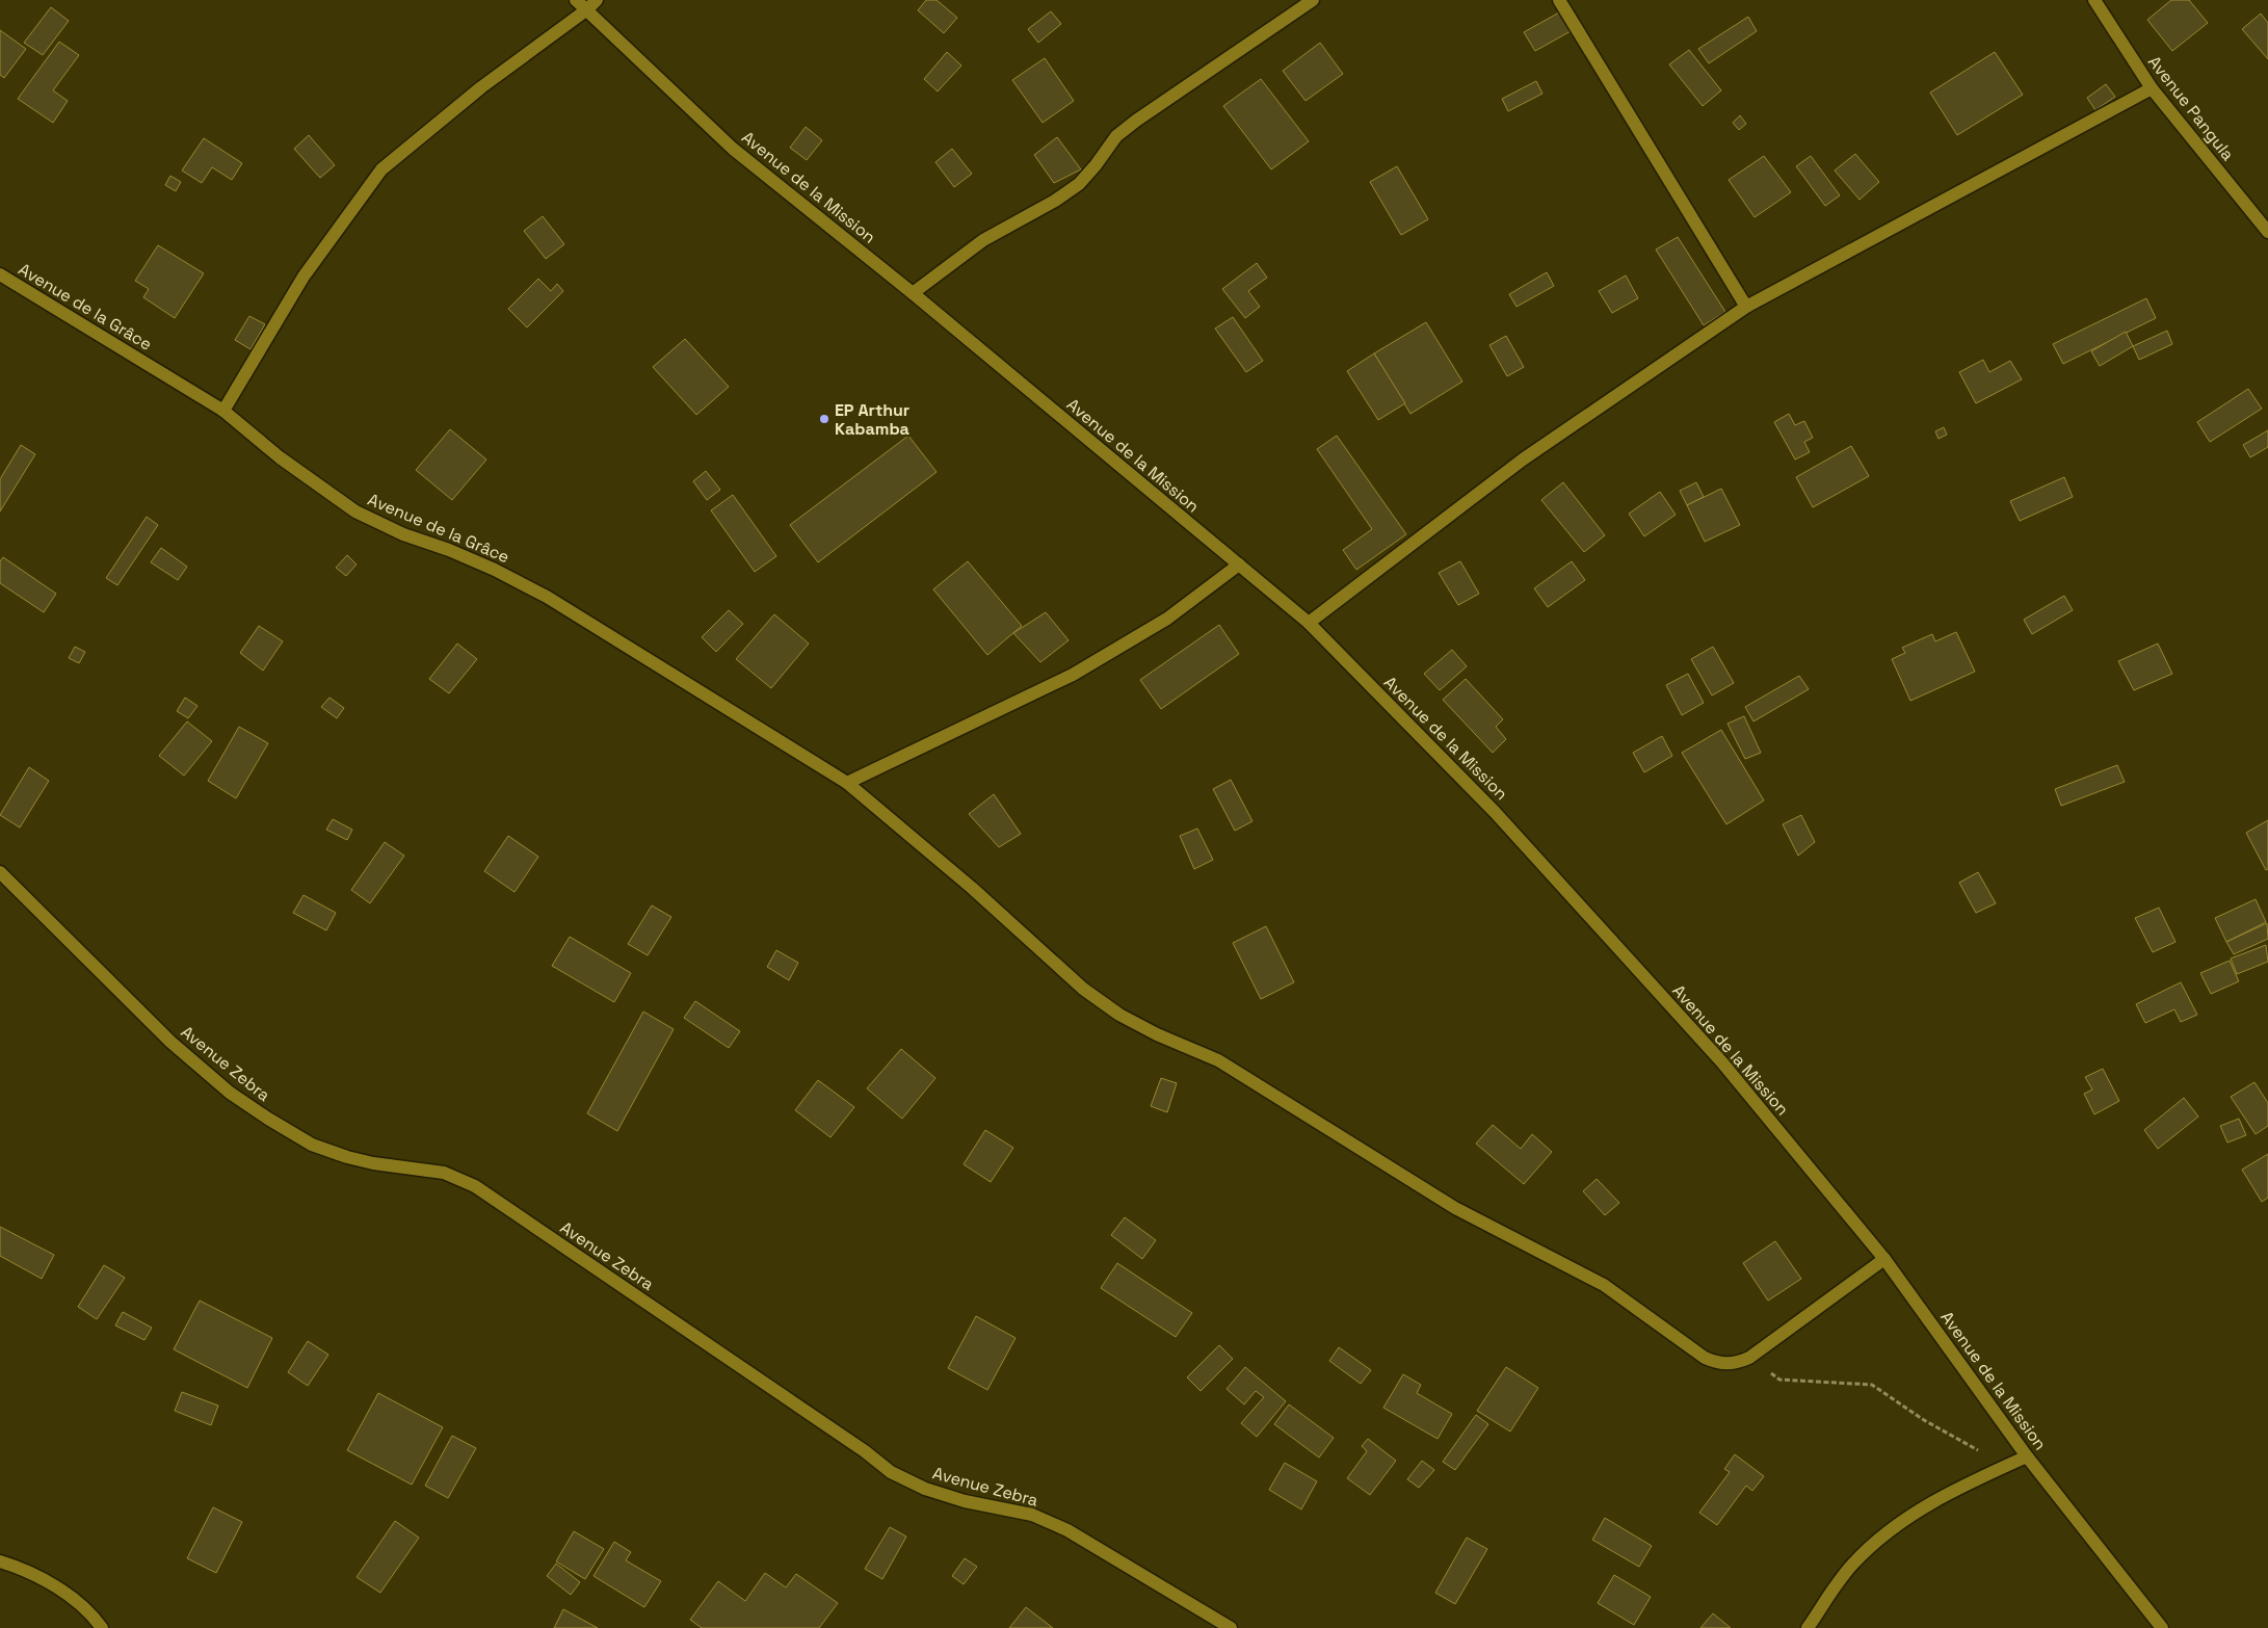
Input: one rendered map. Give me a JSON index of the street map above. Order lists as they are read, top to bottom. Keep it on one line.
{"streets":{"street":["Avenue Pangula","Avenue de la Mission","Avenue de la Grâce","Avenue Zebra"]},"places":["EP Arthur Kabamba"]}
